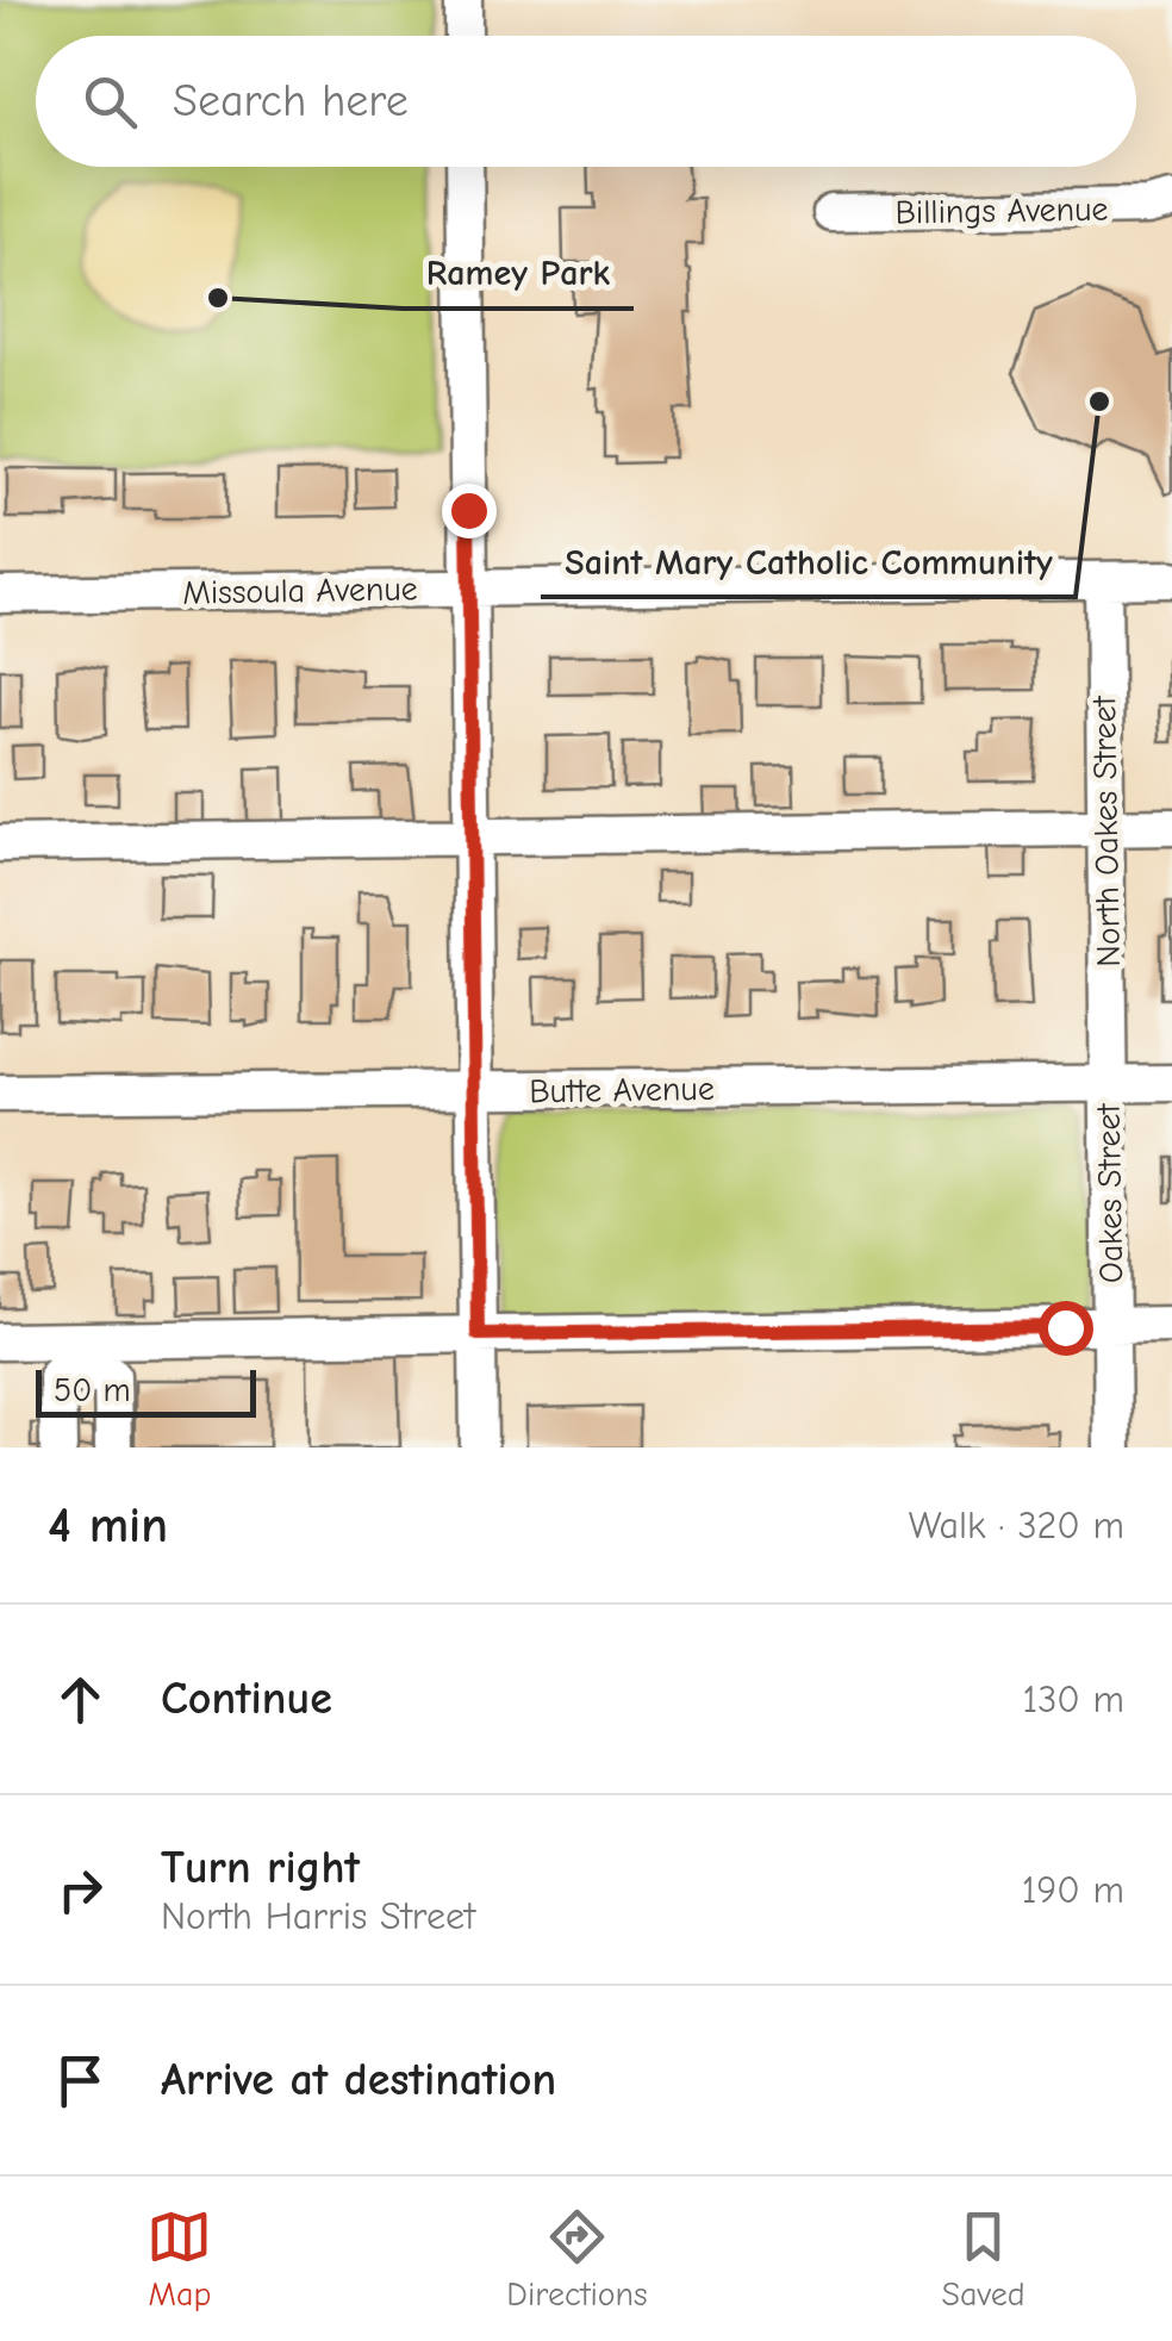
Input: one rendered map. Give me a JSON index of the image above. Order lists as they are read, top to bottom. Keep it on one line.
{"streets":{"street":["Billings Avenue","Missoula Avenue","North Oakes Street","Butte Avenue","Oakes Street"]},"crossings":[["Missoula Avenue","North Oakes Street"],["North Oakes Street","Butte Avenue"],["North Oakes Street","Oakes Street"],["Butte Avenue","Oakes Street"]],"places":["Ramey Park","Saint Mary Catholic Community"],"scale_bar":"50 m","page":{"search":"Search here","scale":"50 m","heading":["4 min","Walk · 320 m"],"list":[["Continue","130 m"],["Turn right","North Harris Street","190 m"],"Arrive at destination"],"nav":["Map","Directions","Saved"]}}
